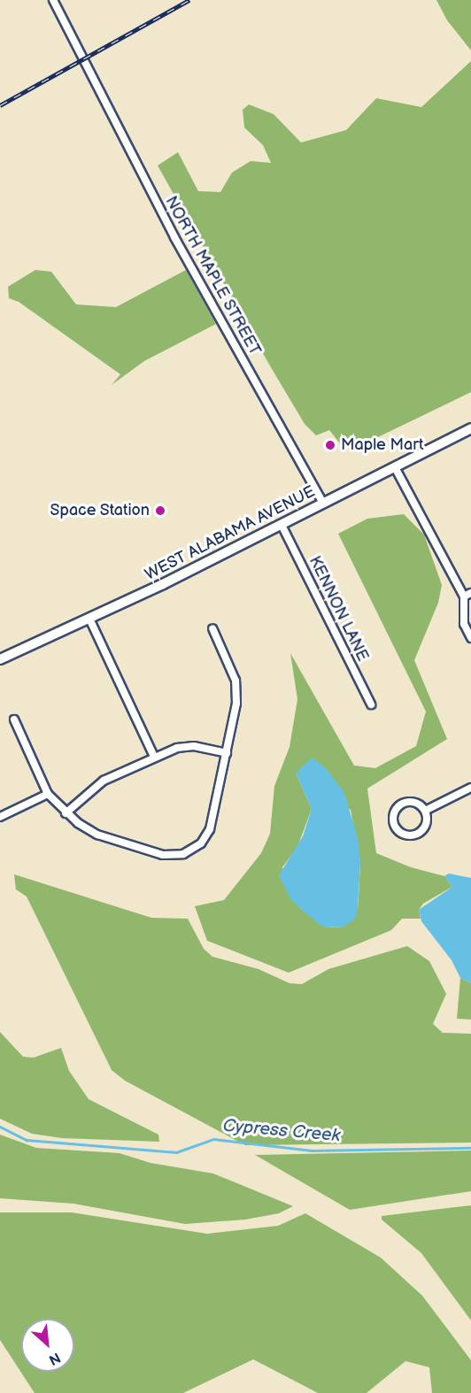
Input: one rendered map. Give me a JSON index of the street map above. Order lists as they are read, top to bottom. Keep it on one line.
{"streets":{"main road":["WEST ALABAMA AVENUE"],"street":["NORTH MAPLE STREET","KENNON LANE"]},"crossings":[["NORTH MAPLE STREET","WEST ALABAMA AVENUE"],["WEST ALABAMA AVENUE","KENNON LANE"]],"water":["Cypress Creek"],"places":["Maple Mart","Space Station"],"north":"bottom right"}
